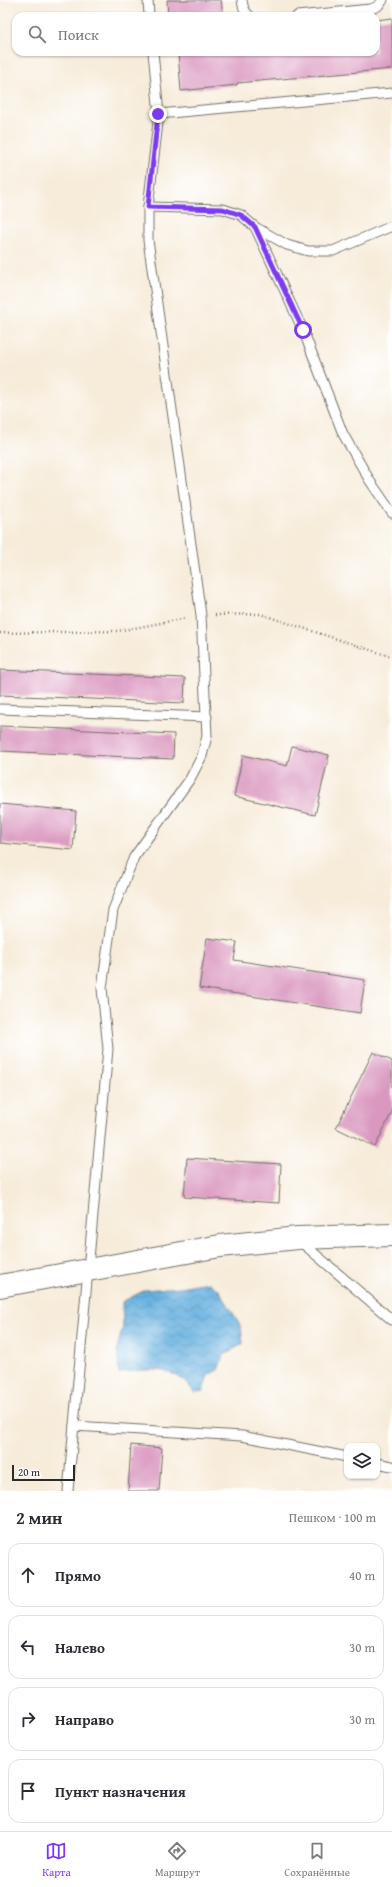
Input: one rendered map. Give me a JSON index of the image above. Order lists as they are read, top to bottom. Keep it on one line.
{"scale_bar":"20 m","page":{"search":"Поиск","scale":"20 m","heading":["2 мин","Пешком · 100 m"],"list":[["Прямо","40 m"],["Налево","30 m"],["Направо","30 m"],"Пункт назначения"],"nav":["Карта","Маршрут","Сохранённые"]}}
